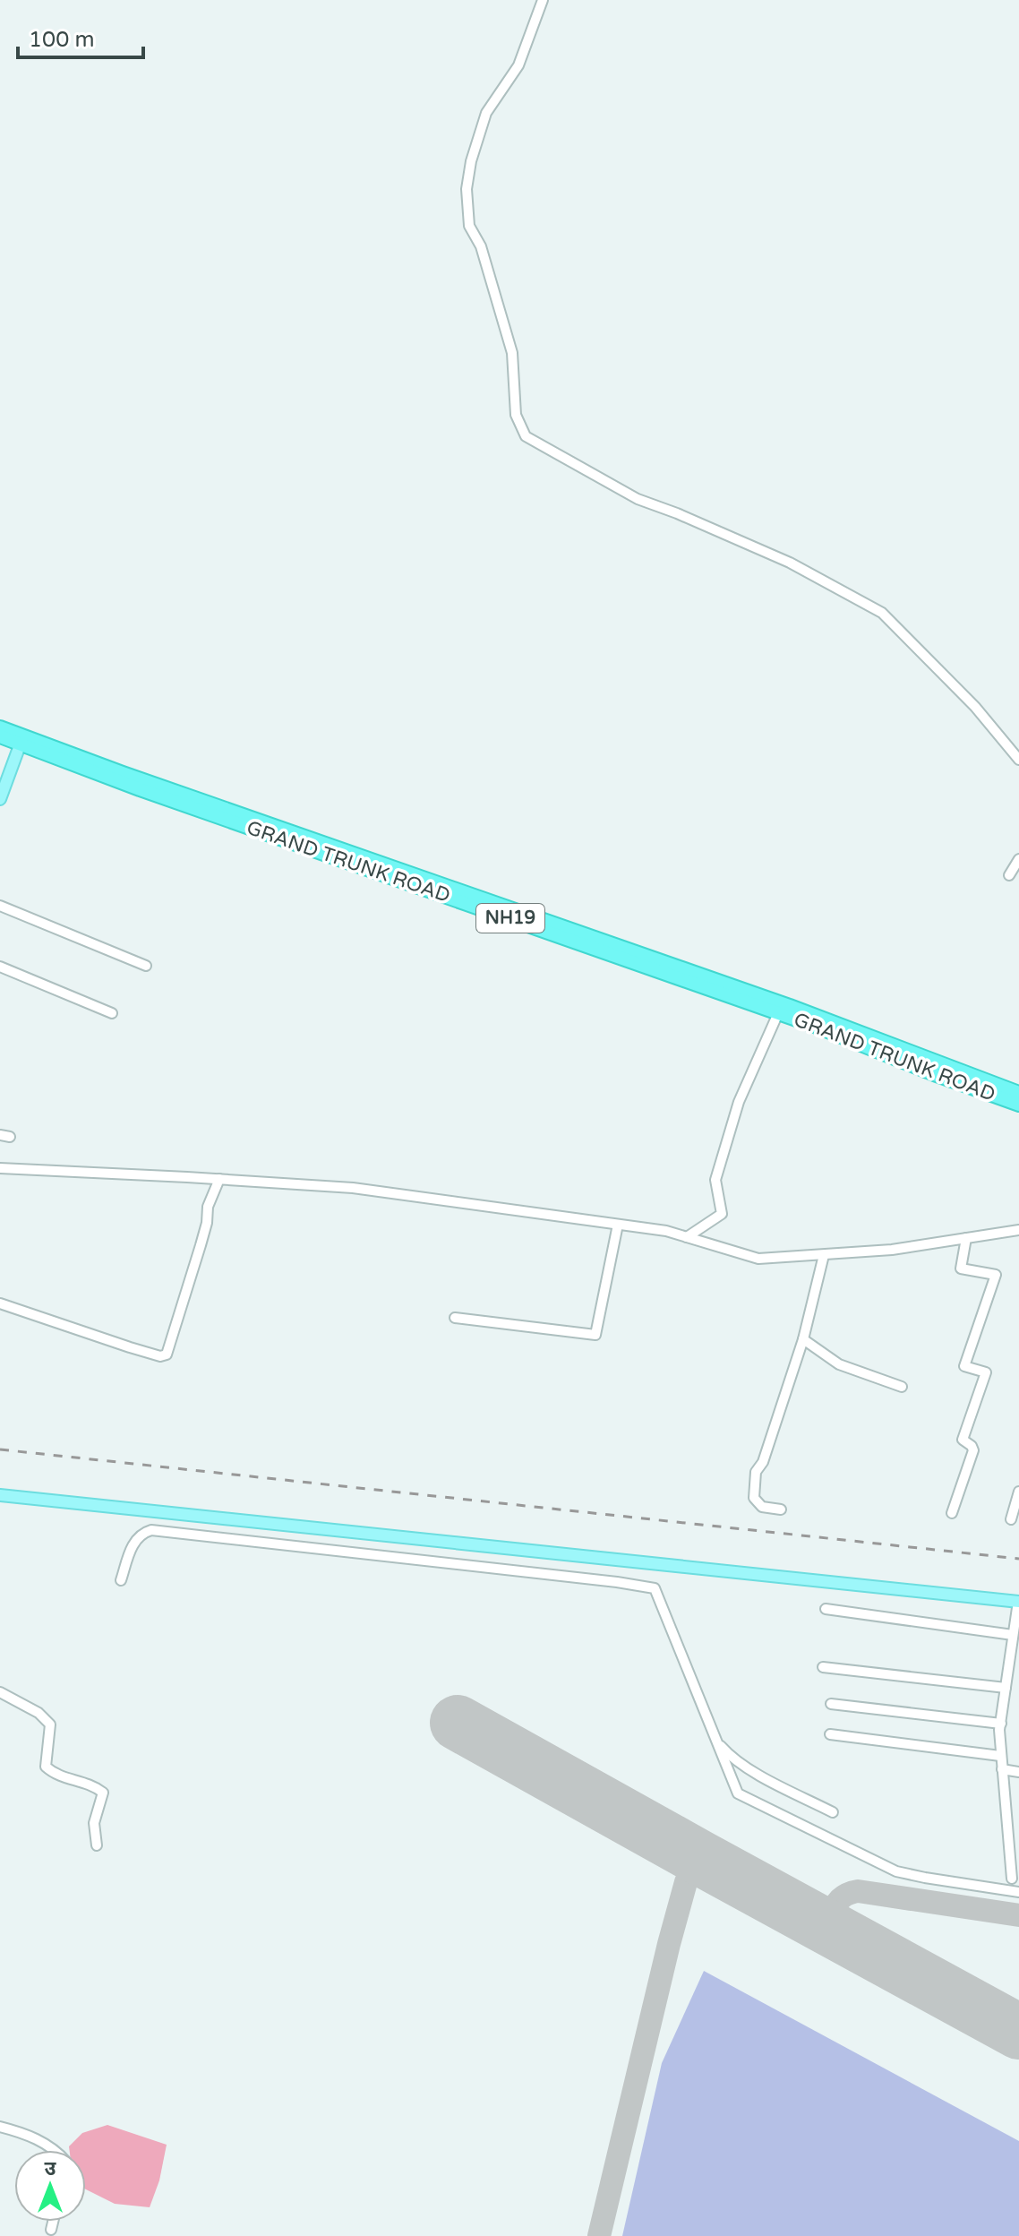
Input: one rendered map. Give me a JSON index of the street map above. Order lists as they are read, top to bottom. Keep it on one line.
{"streets":{"highway":["GRAND TRUNK ROAD","NH19"]},"scale_bar":"100 m","north":"top"}
